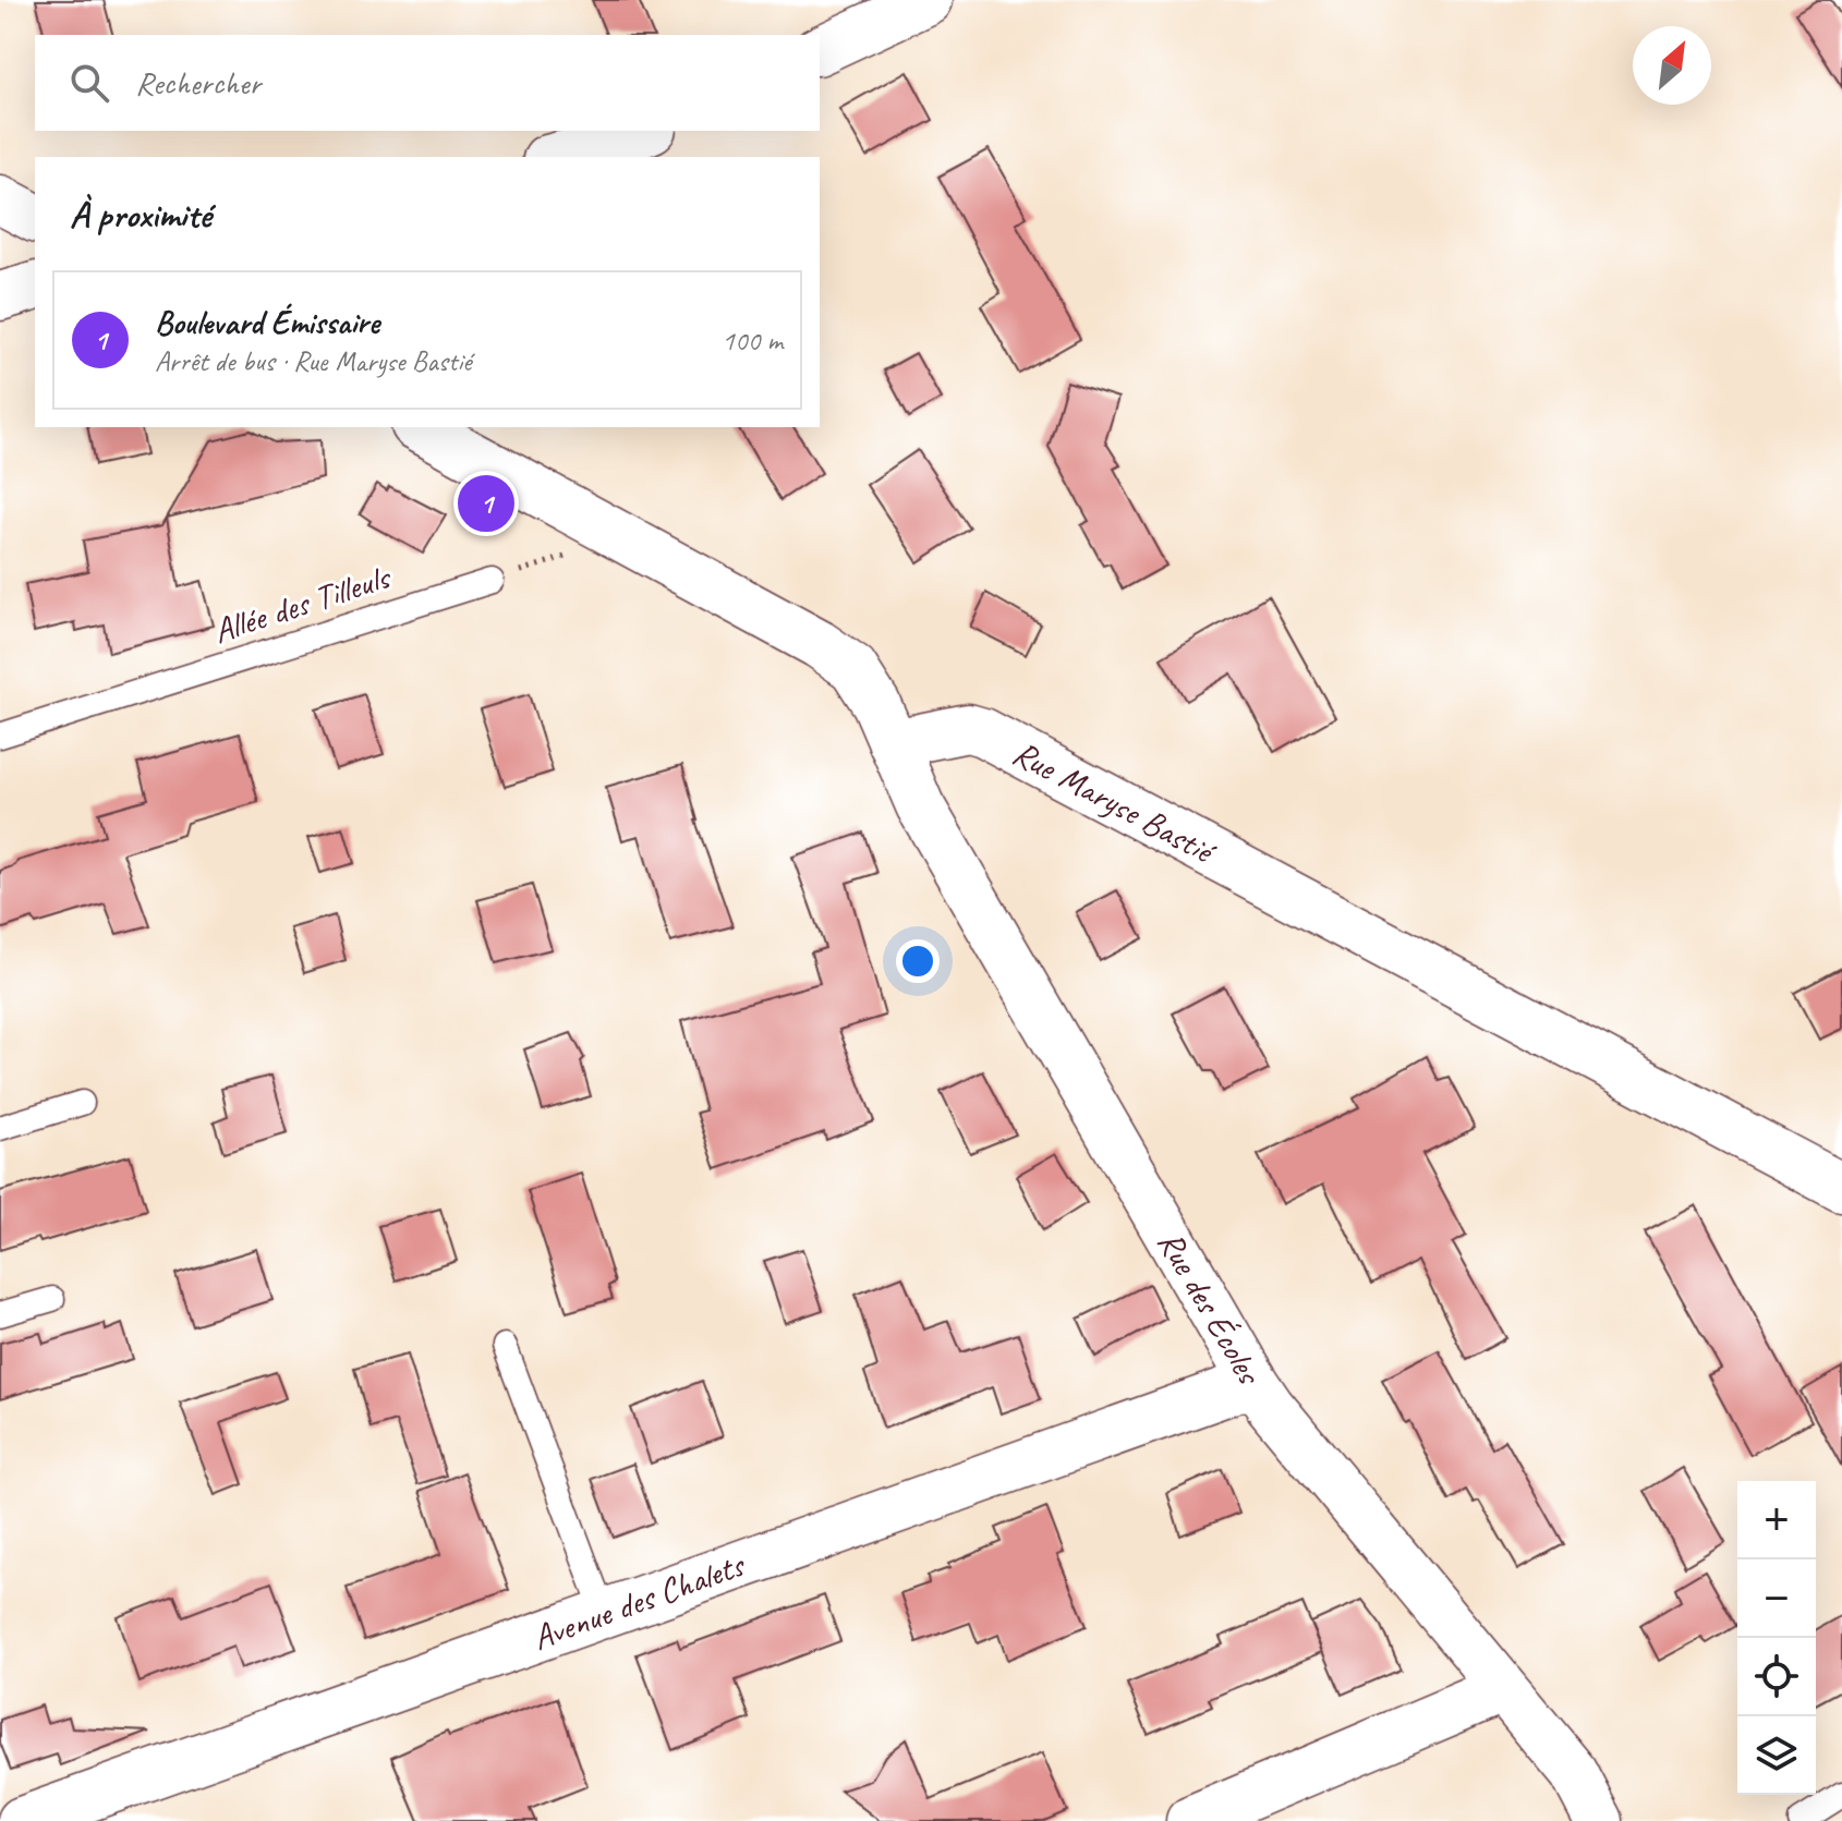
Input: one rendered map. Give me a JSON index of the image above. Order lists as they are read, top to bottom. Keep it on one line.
{"streets":{"street":["Rue Maryse Bastié","Rue des Écoles","Avenue des Chalets"],"lane":["Allée des Tilleuls"]},"crossings":[["Rue Maryse Bastié","Rue des Écoles"],["Rue des Écoles","Avenue des Chalets"]],"north":"top right","page":{"search":"Rechercher","heading":"À proximité","list":[{"mark":"1","name":"Boulevard Émissaire","note":"Arrêt de bus · Rue Maryse Bastié","value":"100 m"}],"pins":"1","map_buttons":["+","−"]}}
